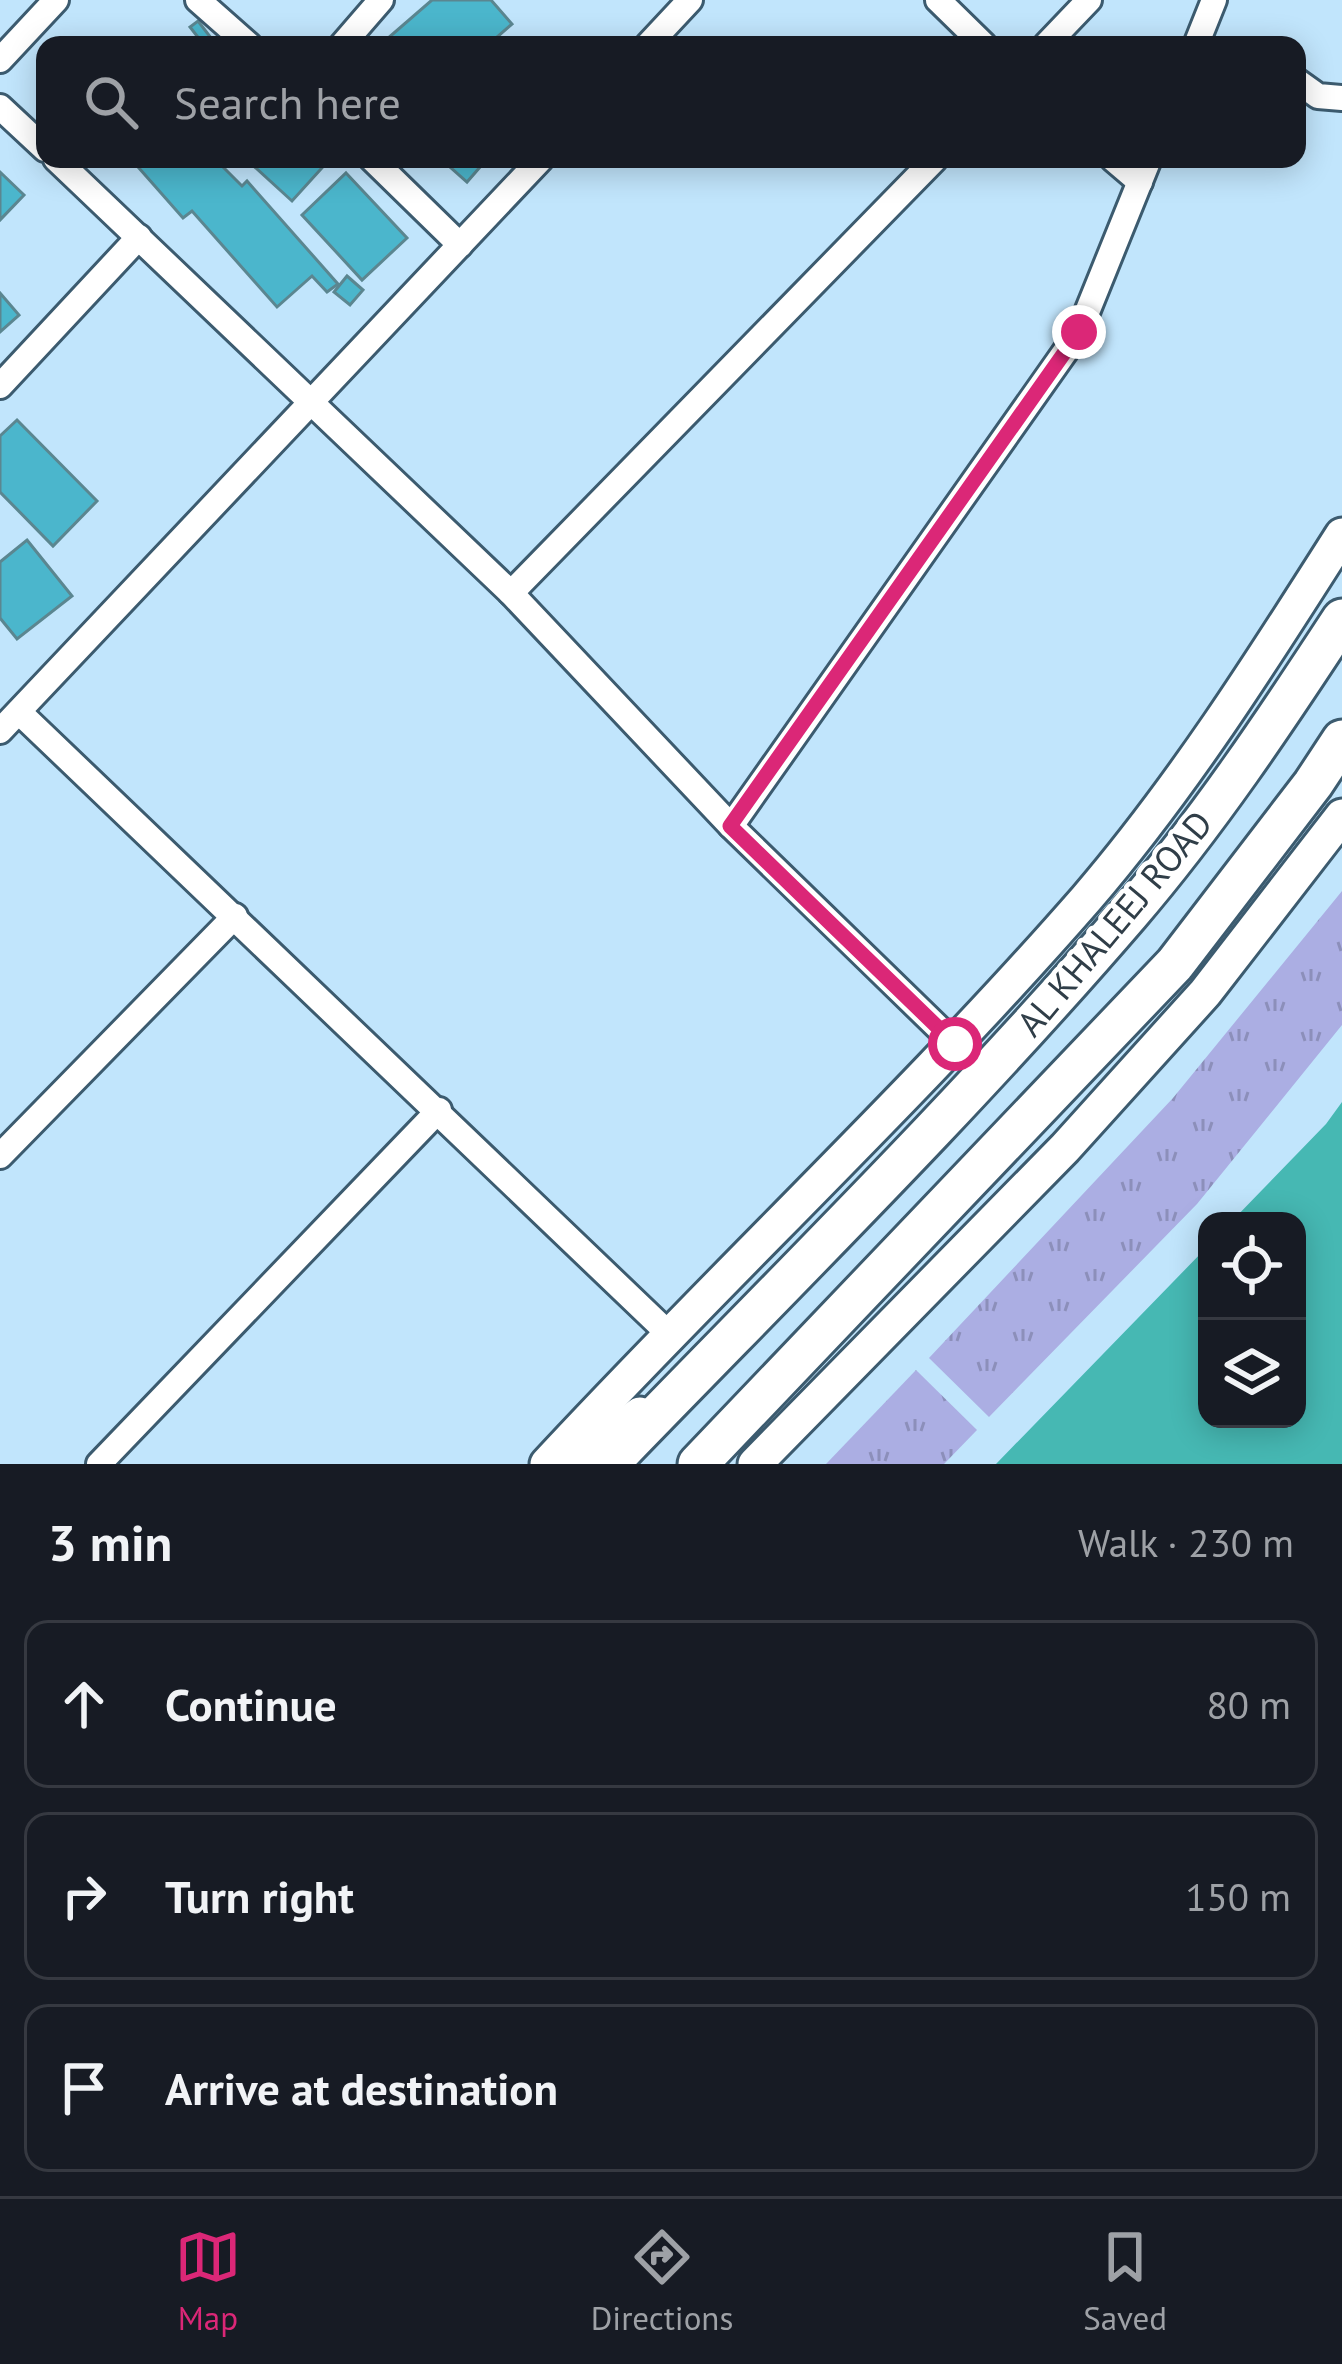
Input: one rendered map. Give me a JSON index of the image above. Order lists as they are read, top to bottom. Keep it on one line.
{"streets":{"main road":["AL KHALEEJ ROAD"]},"page":{"search":"Search here","heading":["3 min","Walk · 230 m"],"list":[["Continue","80 m"],["Turn right","150 m"],"Arrive at destination"],"nav":["Map","Directions","Saved"]}}
